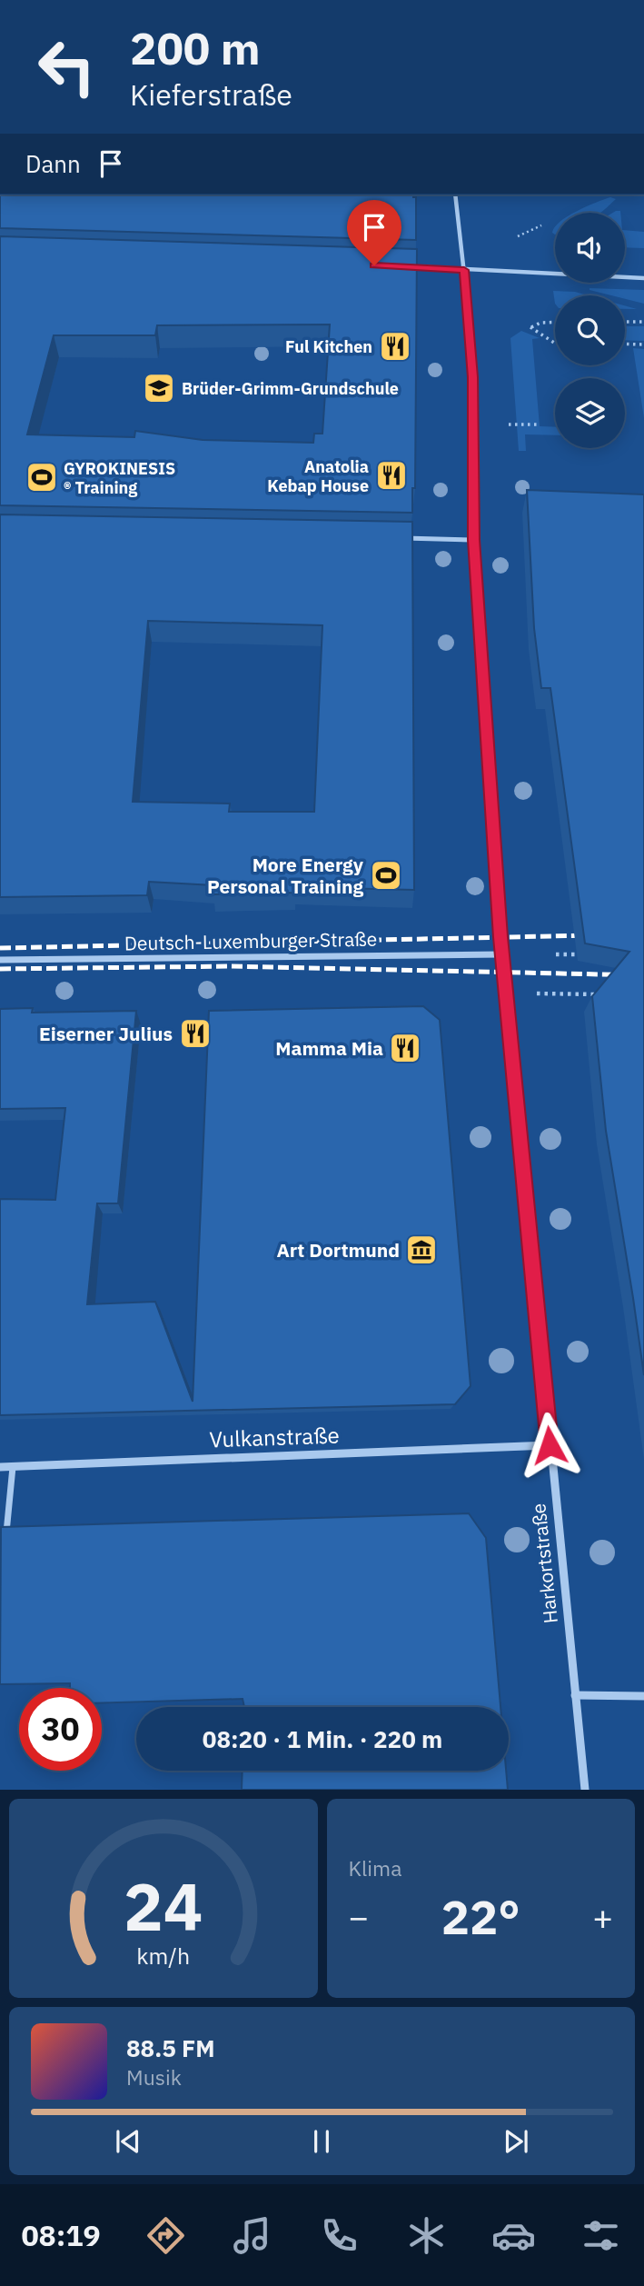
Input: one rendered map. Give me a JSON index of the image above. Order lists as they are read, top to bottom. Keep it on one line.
{"streets":{"street":["Deutsch-Luxemburger Straße","Vulkanstraße","Harkortstraße"]},"crossings":[["Deutsch-Luxemburger Straße","Harkortstraße"],["Vulkanstraße","Harkortstraße"]],"places":{"restaurant":["Ful Kitchen","Anatolia Kebap House","Eiserner Julius","Mamma Mia"],"school or university":["Brüder-Grimm-Grundschule"],"sports":["GYROKINESIS ® Training","More Energy Personal Training"],"museum":["Art Dortmund"]},"page":{"turn":["200 m","Kieferstraße"],"then":"Dann","limit":"30","trip":"08:20 · 1 Min. · 220 m","tile":"Klima","heat":["−","22°","+"],"song":["88.5 FM","Musik"],"tabs":"08:19","gauge":["24","km/h"]}}
